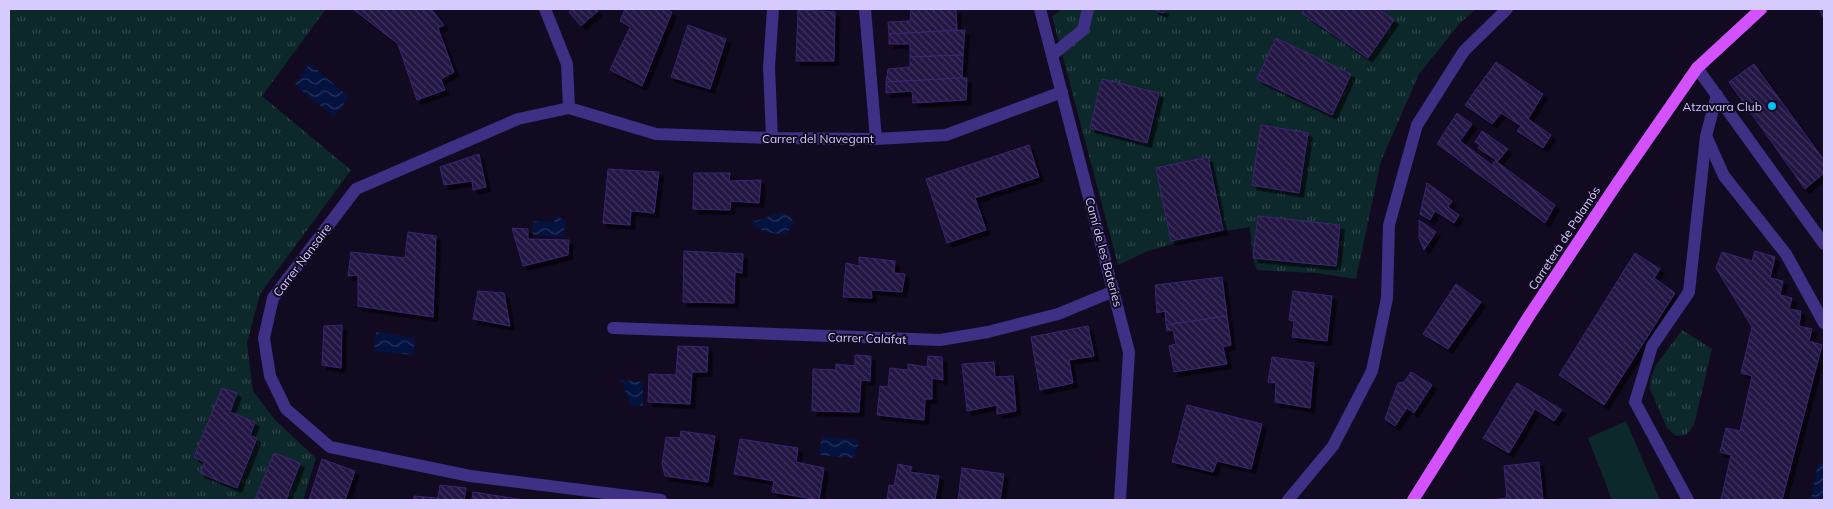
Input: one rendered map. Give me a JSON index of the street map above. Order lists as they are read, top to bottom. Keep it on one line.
{"streets":{"main road":["Carretera de Palamós"],"street":["Carrer del Navegant","Camí de les Bateries","Carrer Nansaire","Carrer Calafat"]},"crossings":[["Carrer del Navegant","Camí de les Bateries"],["Carrer del Navegant","Carrer Nansaire"],["Camí de les Bateries","Carrer Calafat"]],"places":["Atzavara Club"]}
